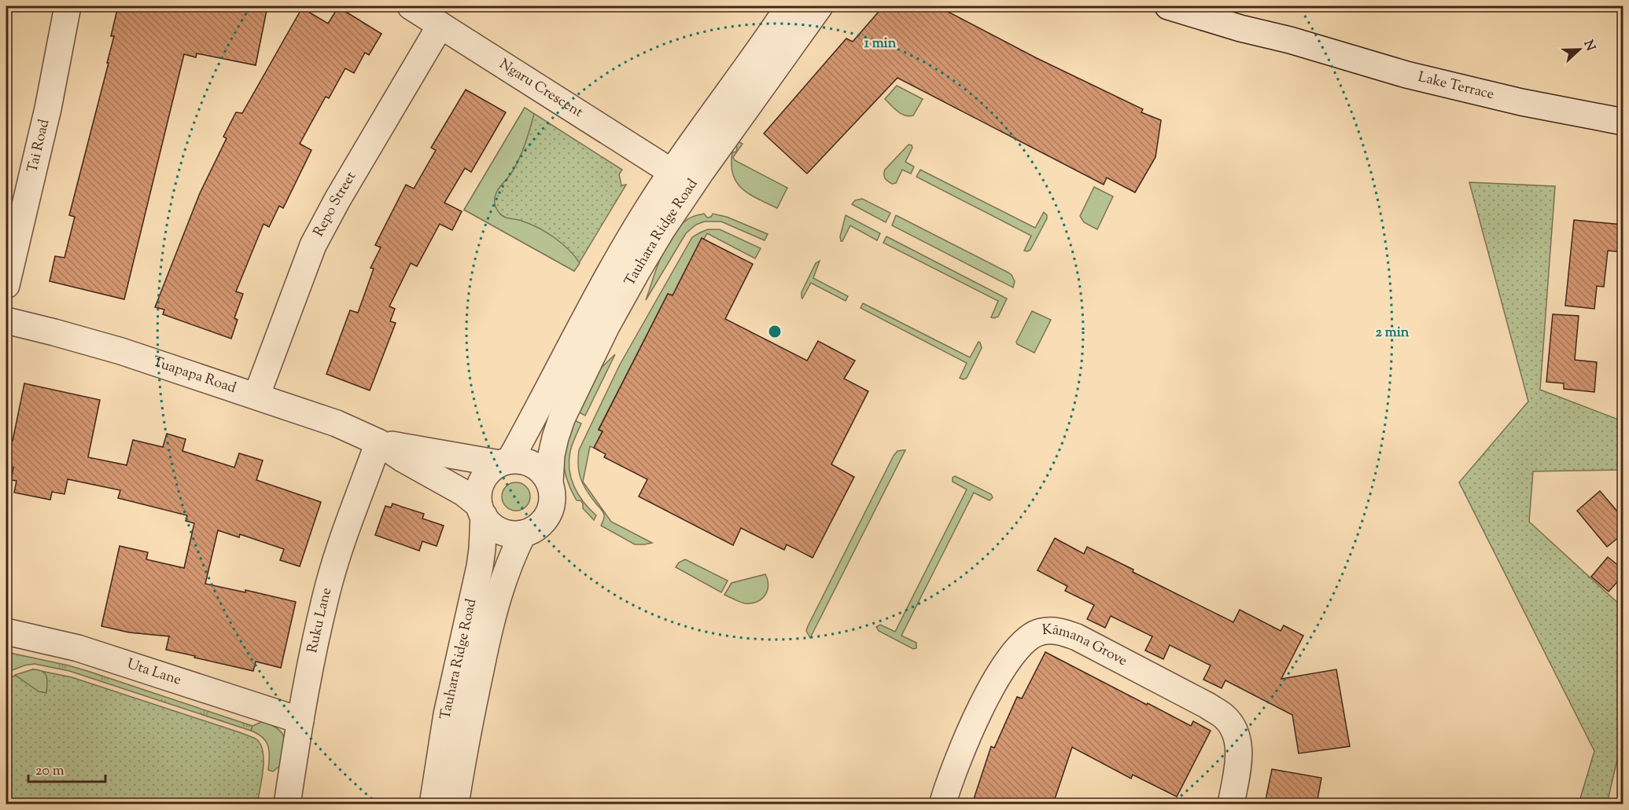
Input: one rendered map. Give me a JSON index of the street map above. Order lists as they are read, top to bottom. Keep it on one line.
{"streets":{"street":["Lake Terrace","Ngaru Crescent","Tai Road","Repo Street","Tauhara Ridge Road","Tuapapa Road","Ruku Lane","Kāmana Grove","Uta Lane"]},"crossings":[["Ngaru Crescent","Repo Street"],["Ngaru Crescent","Tauhara Ridge Road"],["Repo Street","Tuapapa Road"],["Tauhara Ridge Road","Tuapapa Road"],["Tuapapa Road","Ruku Lane"],["Ruku Lane","Uta Lane"]],"scale_bar":"20 m","north":"right","rings":["1 min","2 min"]}
